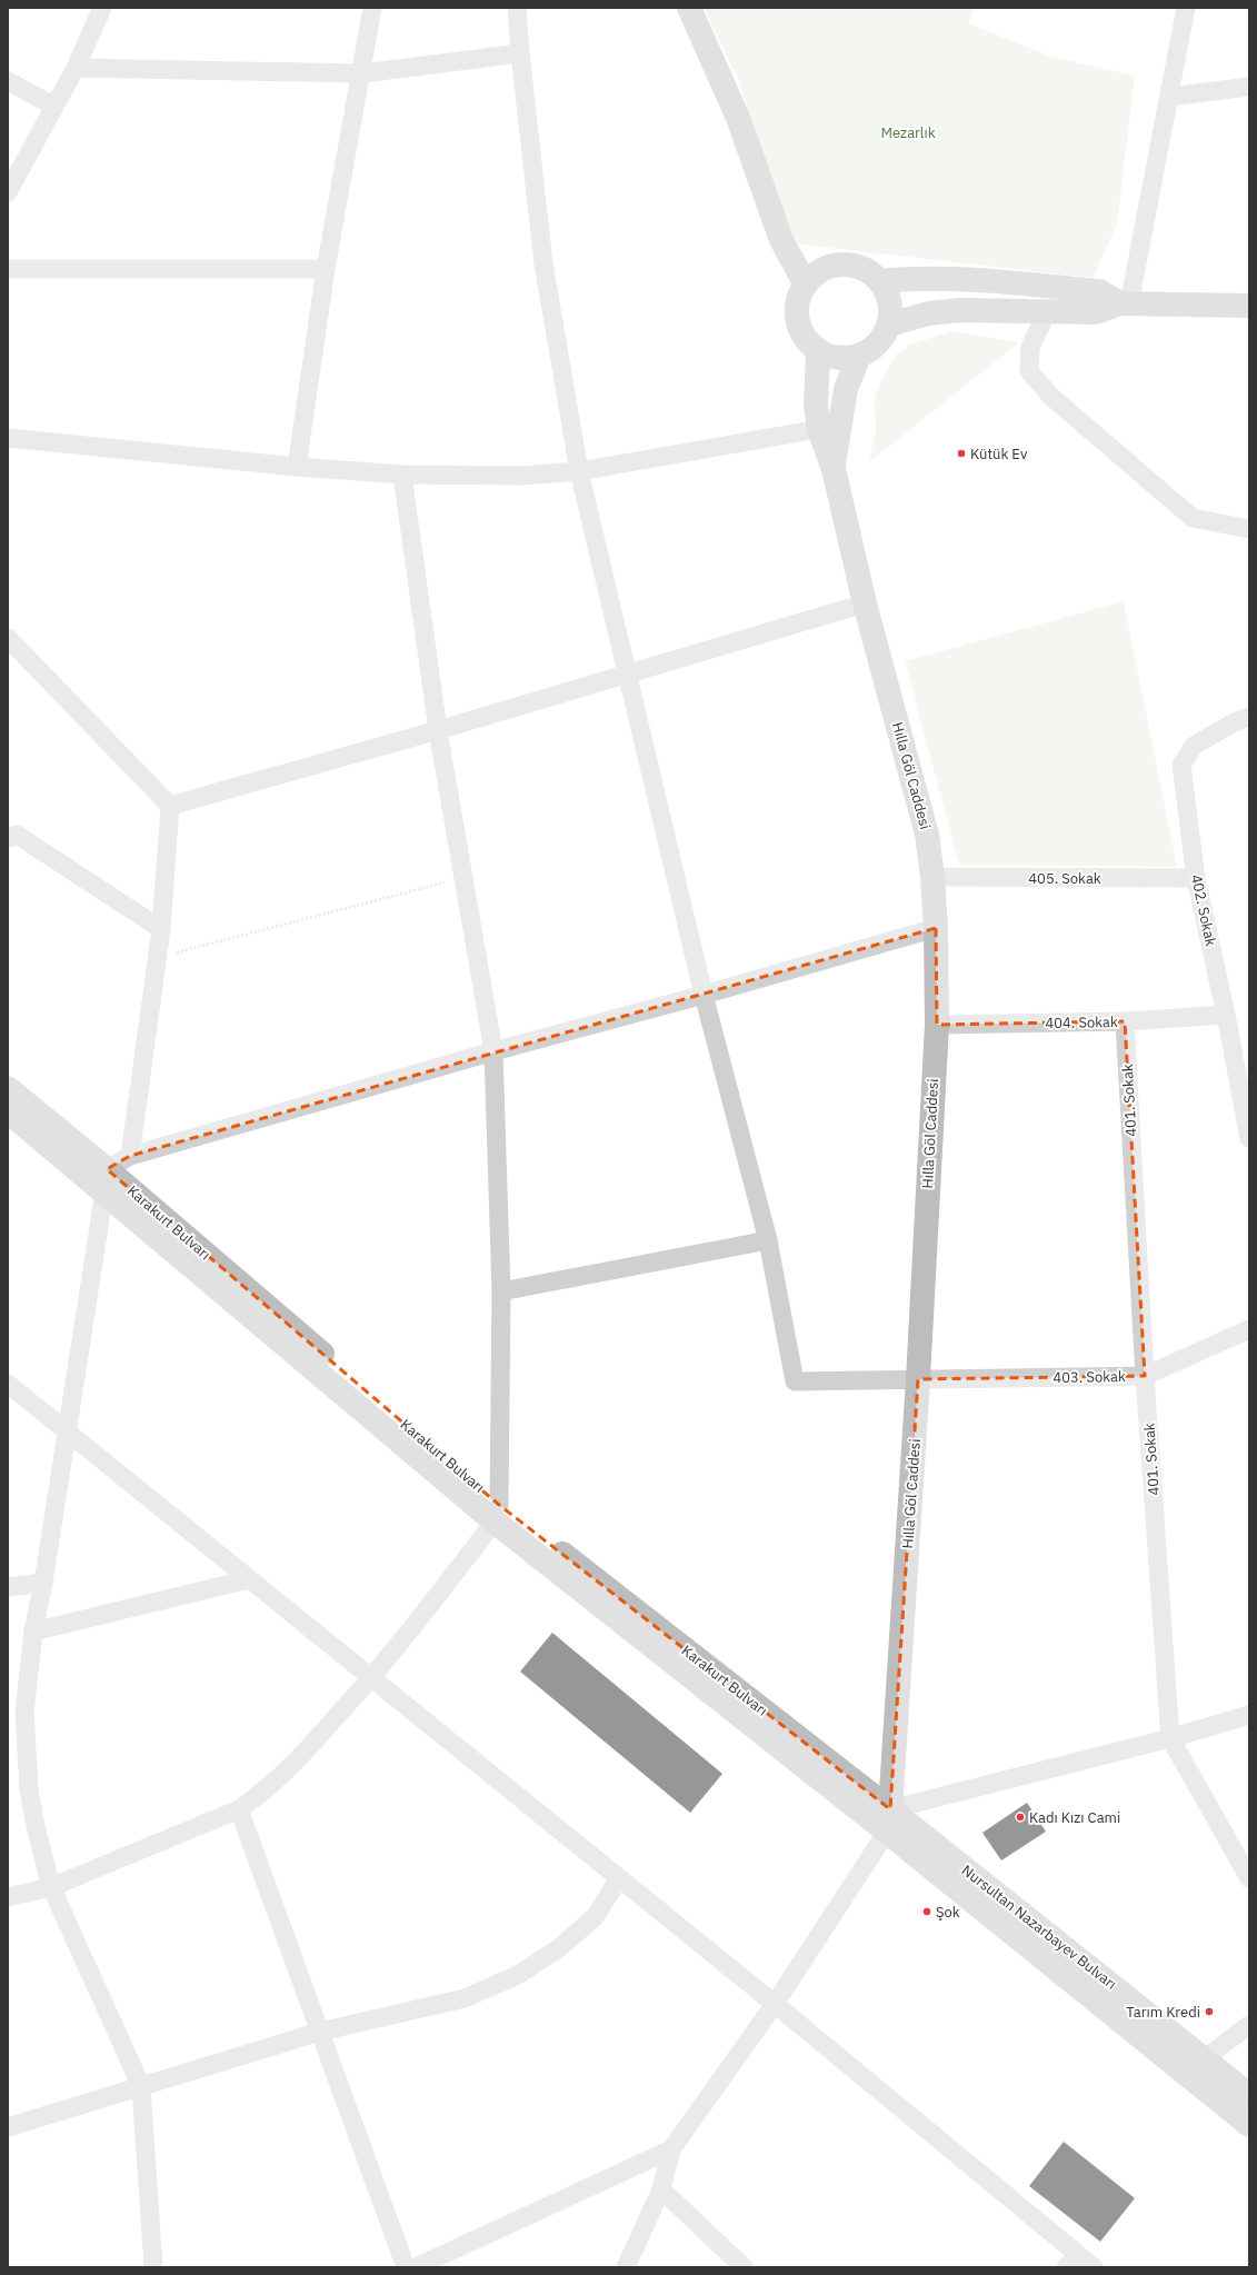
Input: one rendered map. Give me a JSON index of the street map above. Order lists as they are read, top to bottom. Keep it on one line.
{"streets":{"street":["Hılla Göl Caddesi","405. Sokak","402. Sokak","404. Sokak","401. Sokak","Karakurt Bulvarı","403. Sokak","Nursultan Nazarbayev Bulvarı"]},"crossings":[["Hılla Göl Caddesi","405. Sokak"],["Hılla Göl Caddesi","404. Sokak"],["Hılla Göl Caddesi","Karakurt Bulvarı"],["Hılla Göl Caddesi","403. Sokak"],["Hılla Göl Caddesi","Nursultan Nazarbayev Bulvarı"],["405. Sokak","402. Sokak"],["402. Sokak","404. Sokak"],["404. Sokak","401. Sokak"],["401. Sokak","403. Sokak"],["Karakurt Bulvarı","Nursultan Nazarbayev Bulvarı"]],"parks":["Mezarlık"],"places":["Kütük Ev","Kadı Kızı Cami","Şok","Tarım Kredi"]}
